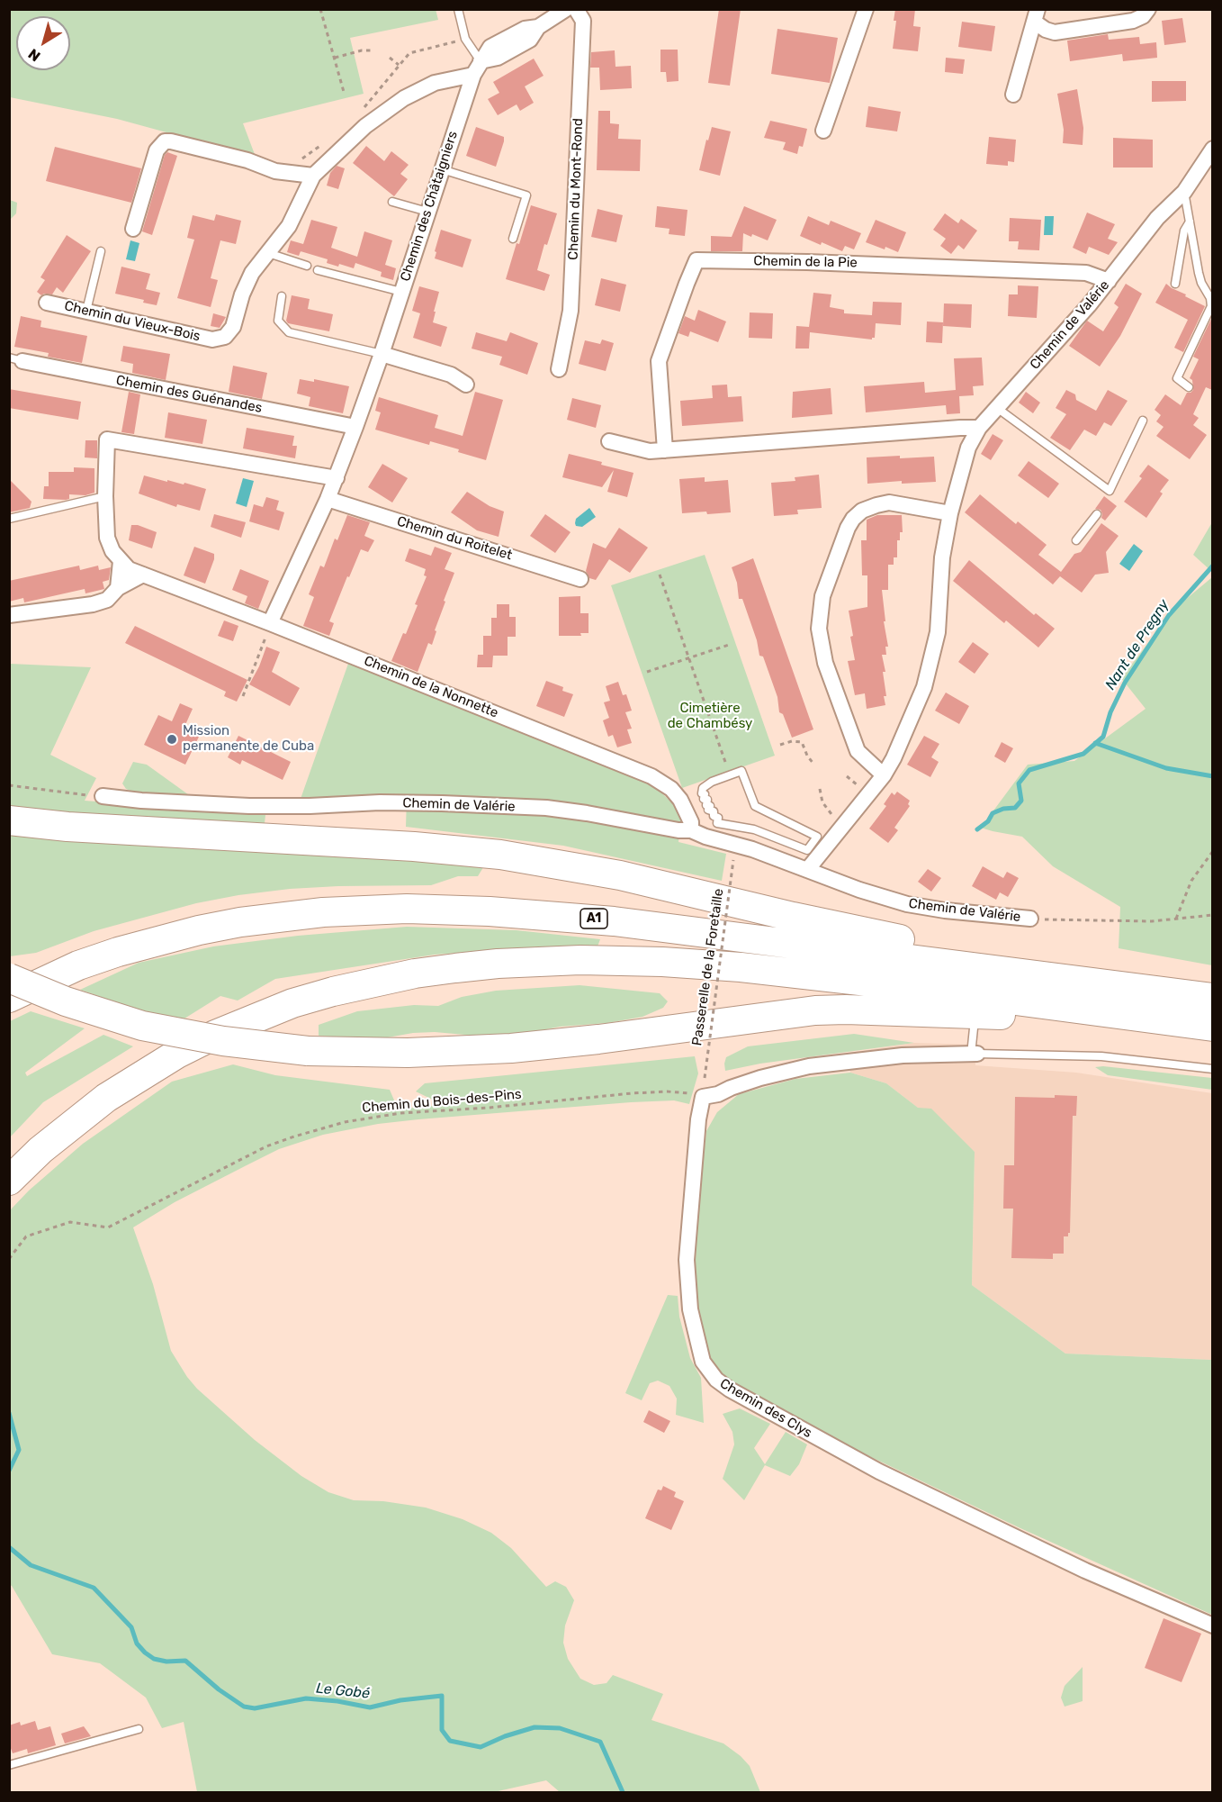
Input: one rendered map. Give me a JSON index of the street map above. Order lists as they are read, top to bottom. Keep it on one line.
{"streets":{"highway":["A1"],"street":["Chemin du Mont-Rond","Chemin des Châtaigniers","Chemin de la Pie","Chemin du Vieux-Bois","Chemin de Valérie","Chemin des Guénandes","Chemin du Roitelet","Chemin de la Nonnette","Chemin des Clys"],"path":["Passerelle de la Foretaille","Chemin du Bois-des-Pins"]},"crossings":[["Chemin des Châtaigniers","Chemin du Vieux-Bois"],["Chemin des Châtaigniers","Chemin des Guénandes"],["Chemin des Châtaigniers","Chemin du Roitelet"],["Chemin des Châtaigniers","Chemin de la Nonnette"],["Chemin de la Pie","Chemin de Valérie"],["Chemin de Valérie","Chemin de la Nonnette"],["Chemin du Bois-des-Pins","Chemin des Clys"]],"water":["Nant de Pregny","Le Gobé"],"parks":["Cimetière de Chambésy"],"places":["Mission permanente de Cuba"],"north":"bottom left"}
